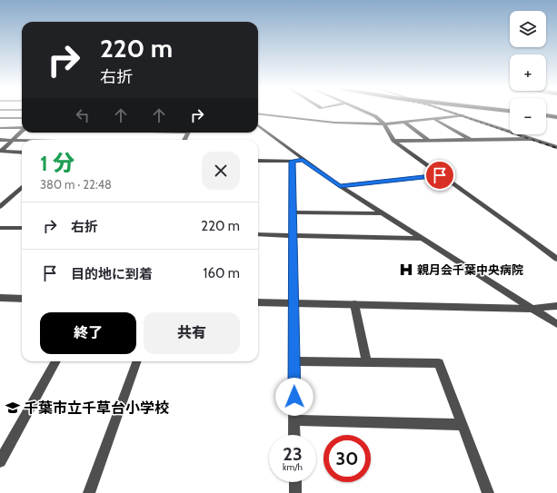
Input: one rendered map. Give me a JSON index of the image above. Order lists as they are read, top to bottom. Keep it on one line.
{"places":{"hospital":["親月会千葉中央病院"],"school or university":["千葉市立千草台小学校"]},"page":{"map_buttons":["+","−"],"turn":["220 m","右折"],"heading":["1 分","380 m · 22:48"],"list":[{"name":"右折","value":"220 m"},{"name":"目的地に到着","value":"160 m"}],"buttons":["終了","共有"],"speed":"23 km/h","limit":"30"}}
